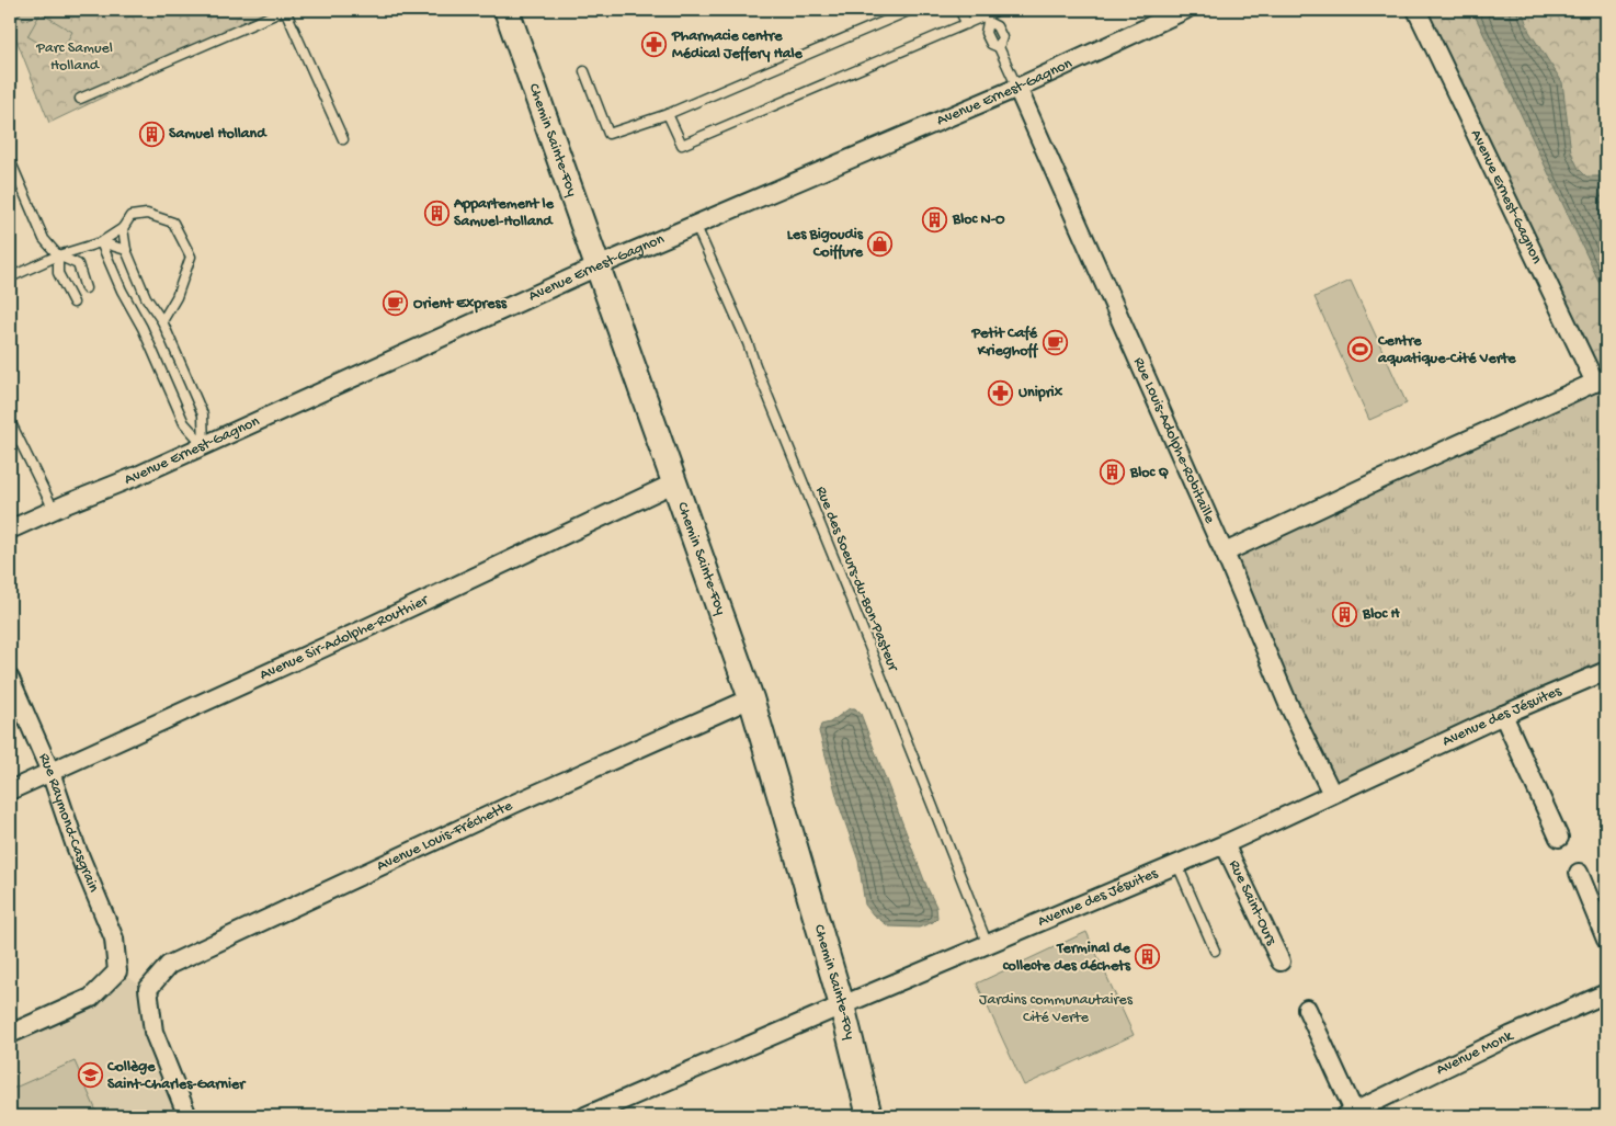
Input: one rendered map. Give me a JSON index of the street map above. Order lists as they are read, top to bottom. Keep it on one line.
{"streets":{"main road":["Chemin Sainte-Foy"],"street":["Avenue Ernest-Gagnon","Rue Louis-Adolphe-Robitaille","Avenue Sir-Adolphe-Routhier","Avenue des Jésuites","Rue Raymond-Casgrain","Avenue Louis-Fréchette","Rue Saint-Ours","Avenue Monk"],"lane":["Rue des Soeurs-du-Bon-Pasteur"]},"crossings":[["Avenue Ernest-Gagnon","Chemin Sainte-Foy"],["Avenue Ernest-Gagnon","Rue Louis-Adolphe-Robitaille"],["Avenue Ernest-Gagnon","Rue des Soeurs-du-Bon-Pasteur"],["Chemin Sainte-Foy","Avenue Sir-Adolphe-Routhier"],["Chemin Sainte-Foy","Avenue des Jésuites"],["Chemin Sainte-Foy","Avenue Louis-Fréchette"],["Rue Louis-Adolphe-Robitaille","Avenue des Jésuites"],["Rue des Soeurs-du-Bon-Pasteur","Avenue des Jésuites"],["Avenue Sir-Adolphe-Routhier","Rue Raymond-Casgrain"],["Avenue des Jésuites","Rue Saint-Ours"]],"parks":["Parc Samuel Holland","Jardins communautaires Cité Verte"],"places":{"pharmacy":["Pharmacie centre Médical Jeffery Hale","Uniprix"],"building":["Samuel Holland","Appartement le Samuel-Holland","Bloc N-O","Bloc Q","Bloc H","Terminal de collecte des déchets"],"shop":["Les Bigoudis Coiffure"],"cafe":["Orient Express","Petit Café Krieghoff"],"sports":["Centre aquatique-Cité Verte"],"school or university":["Collège Saint-Charles-Garnier"]}}
